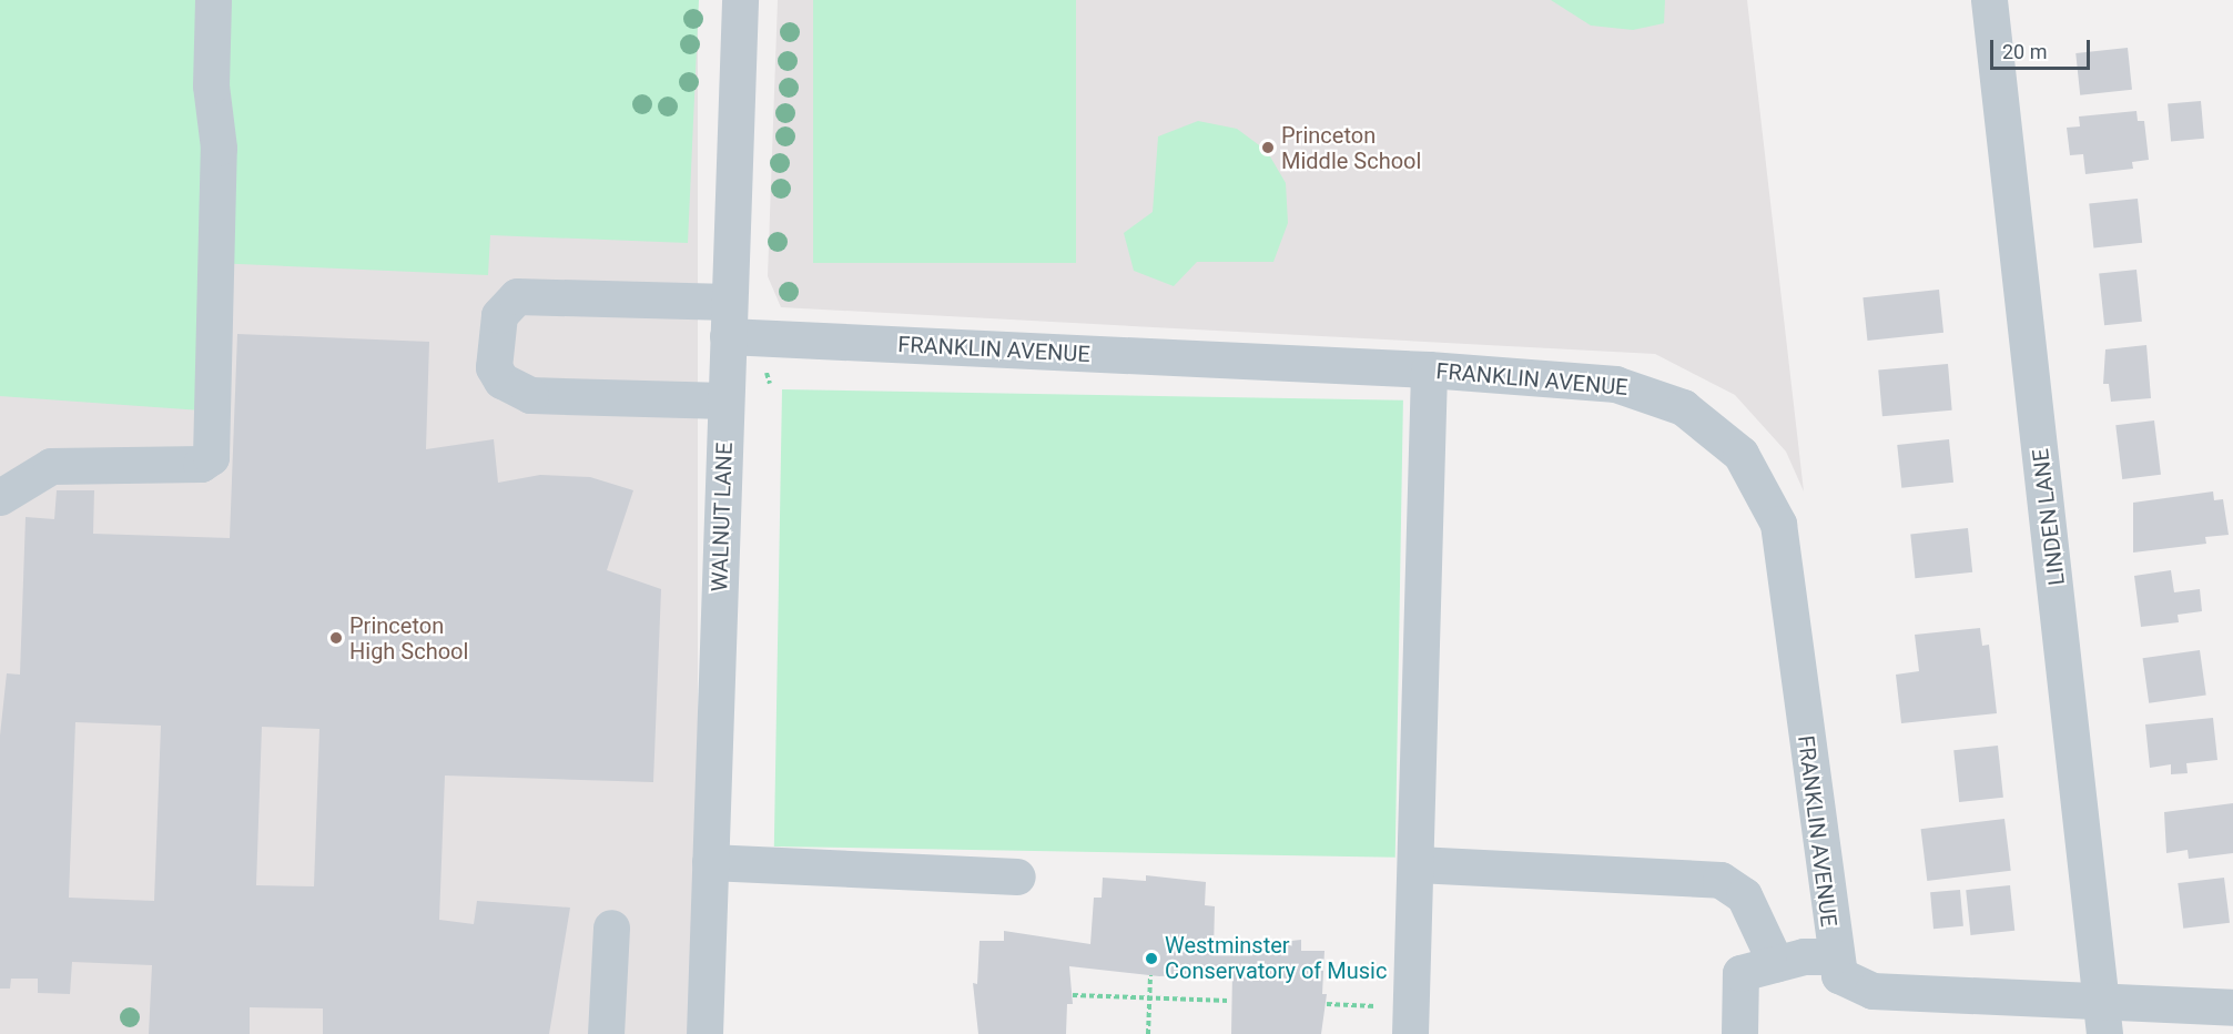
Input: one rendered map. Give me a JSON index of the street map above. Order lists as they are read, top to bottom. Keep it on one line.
{"streets":{"street":["FRANKLIN AVENUE","WALNUT LANE","LINDEN LANE"]},"crossings":[["FRANKLIN AVENUE","WALNUT LANE"],["FRANKLIN AVENUE","LINDEN LANE"]],"places":["Princeton Middle School","Princeton High School","Westminster Conservatory of Music"],"scale_bar":"20 m"}
